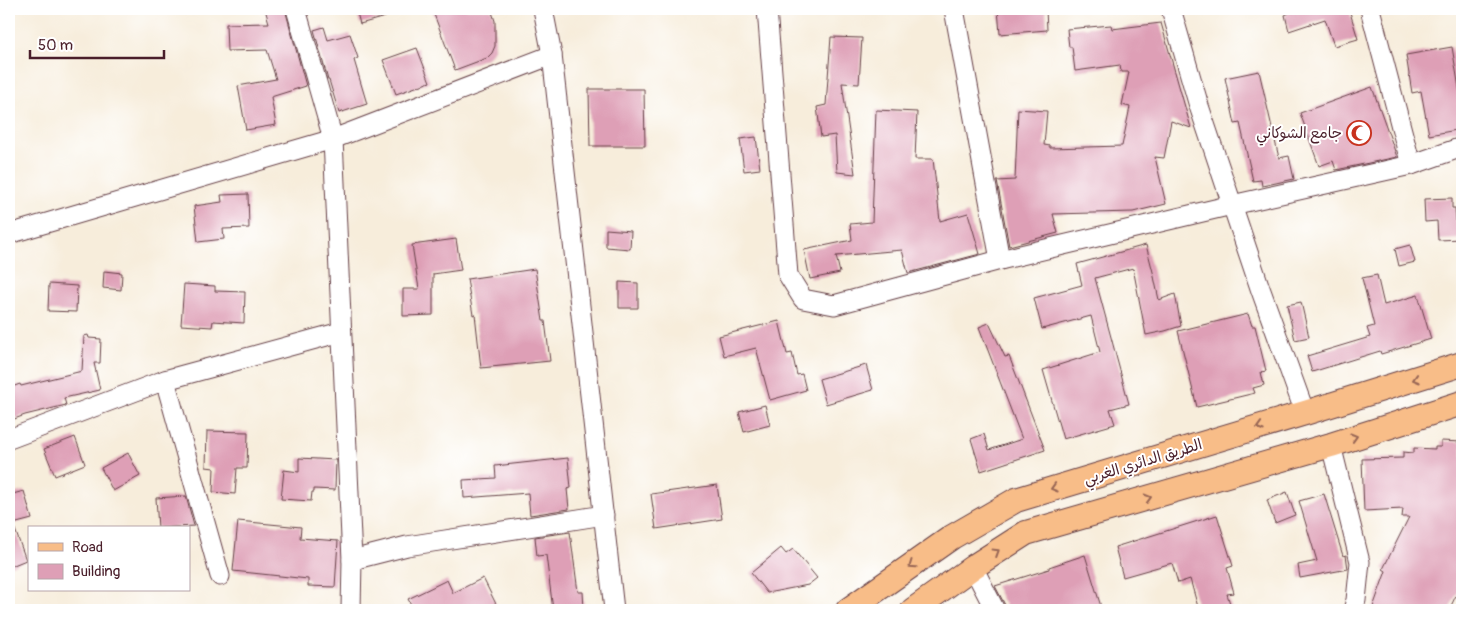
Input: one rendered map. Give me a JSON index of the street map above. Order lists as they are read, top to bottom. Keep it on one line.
{"streets":{"main road":["الطريق الدائري الغربي"]},"places":{"mosque":["جامع الشوكاني"]},"legend":["Road","Building"],"scale_bar":"50 m"}
